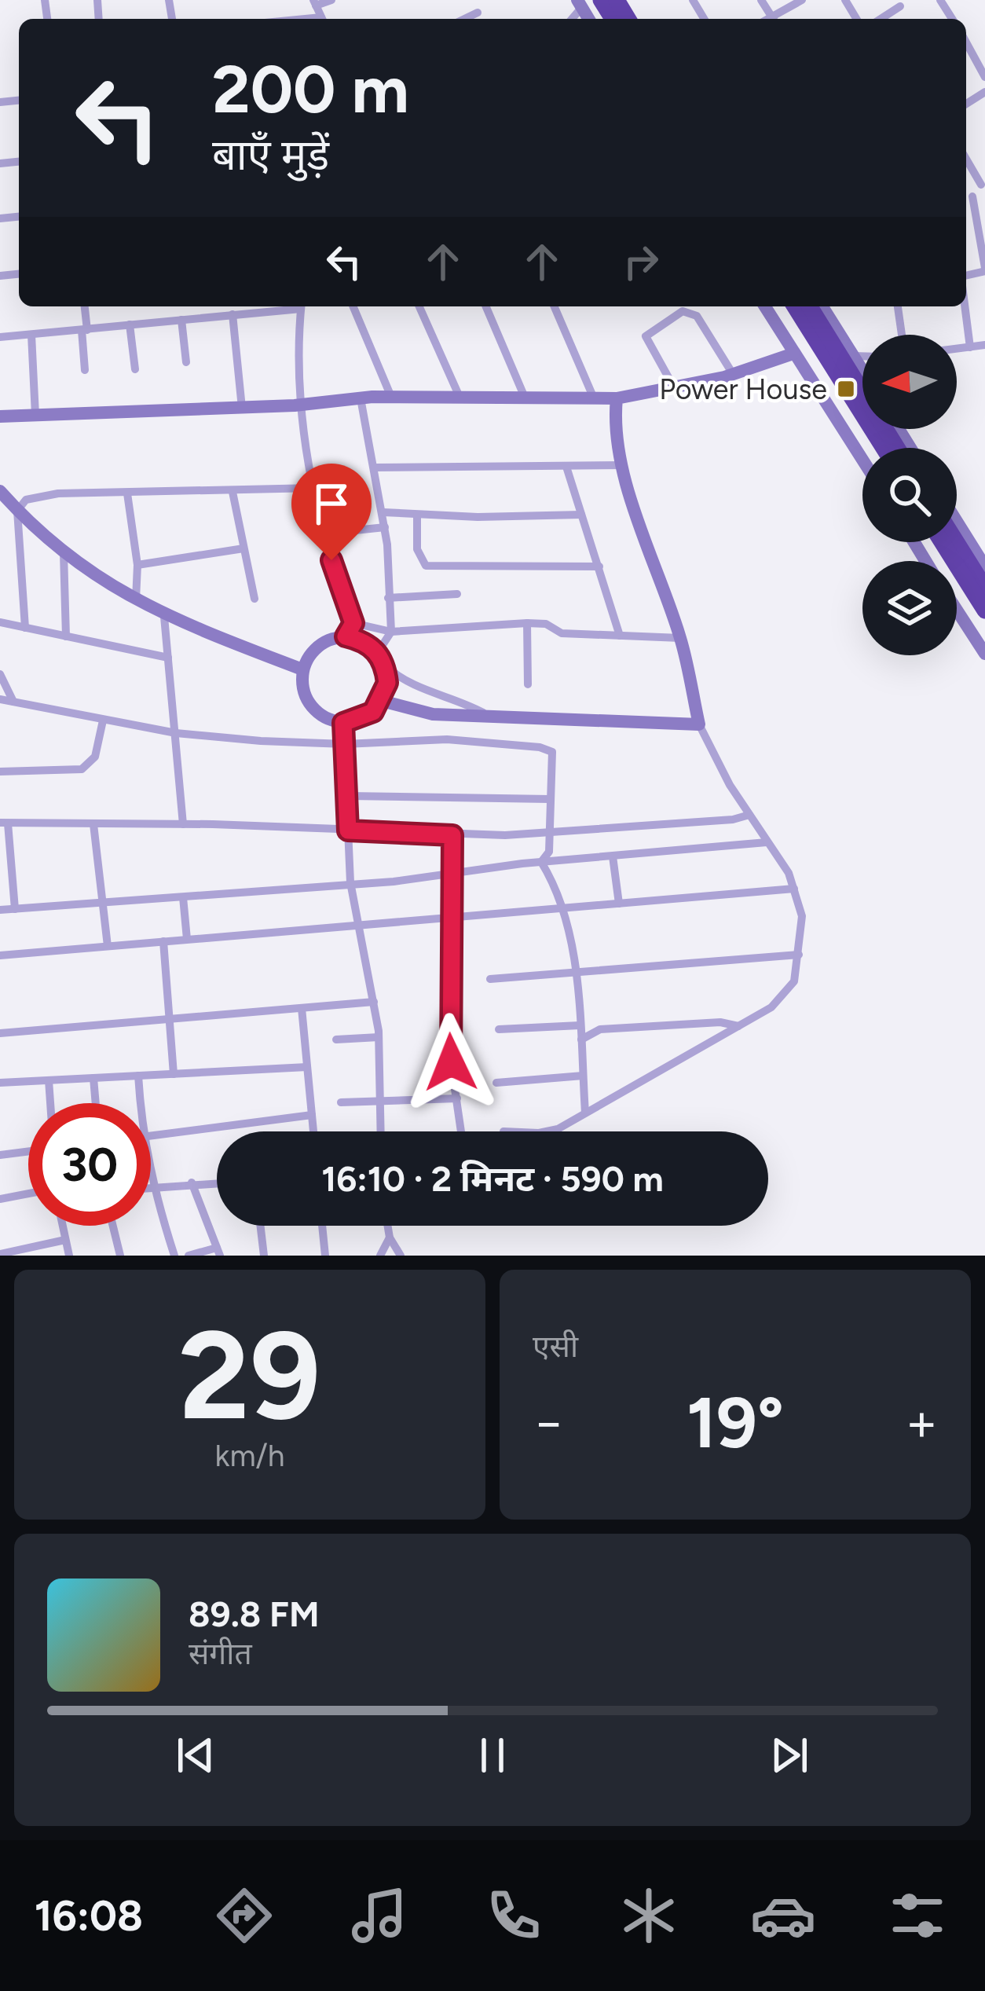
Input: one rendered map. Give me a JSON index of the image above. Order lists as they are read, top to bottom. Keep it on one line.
{"places":{"transit":["Power House"]},"north":"left","page":{"turn":["200 m","बाएँ मुड़ें"],"limit":"30","trip":"16:10 · 2 मिनट · 590 m","tile":[["29","km/h"],"एसी"],"heat":["−","19°","+"],"song":["89.8 FM","संगीत"],"tabs":"16:08"}}
